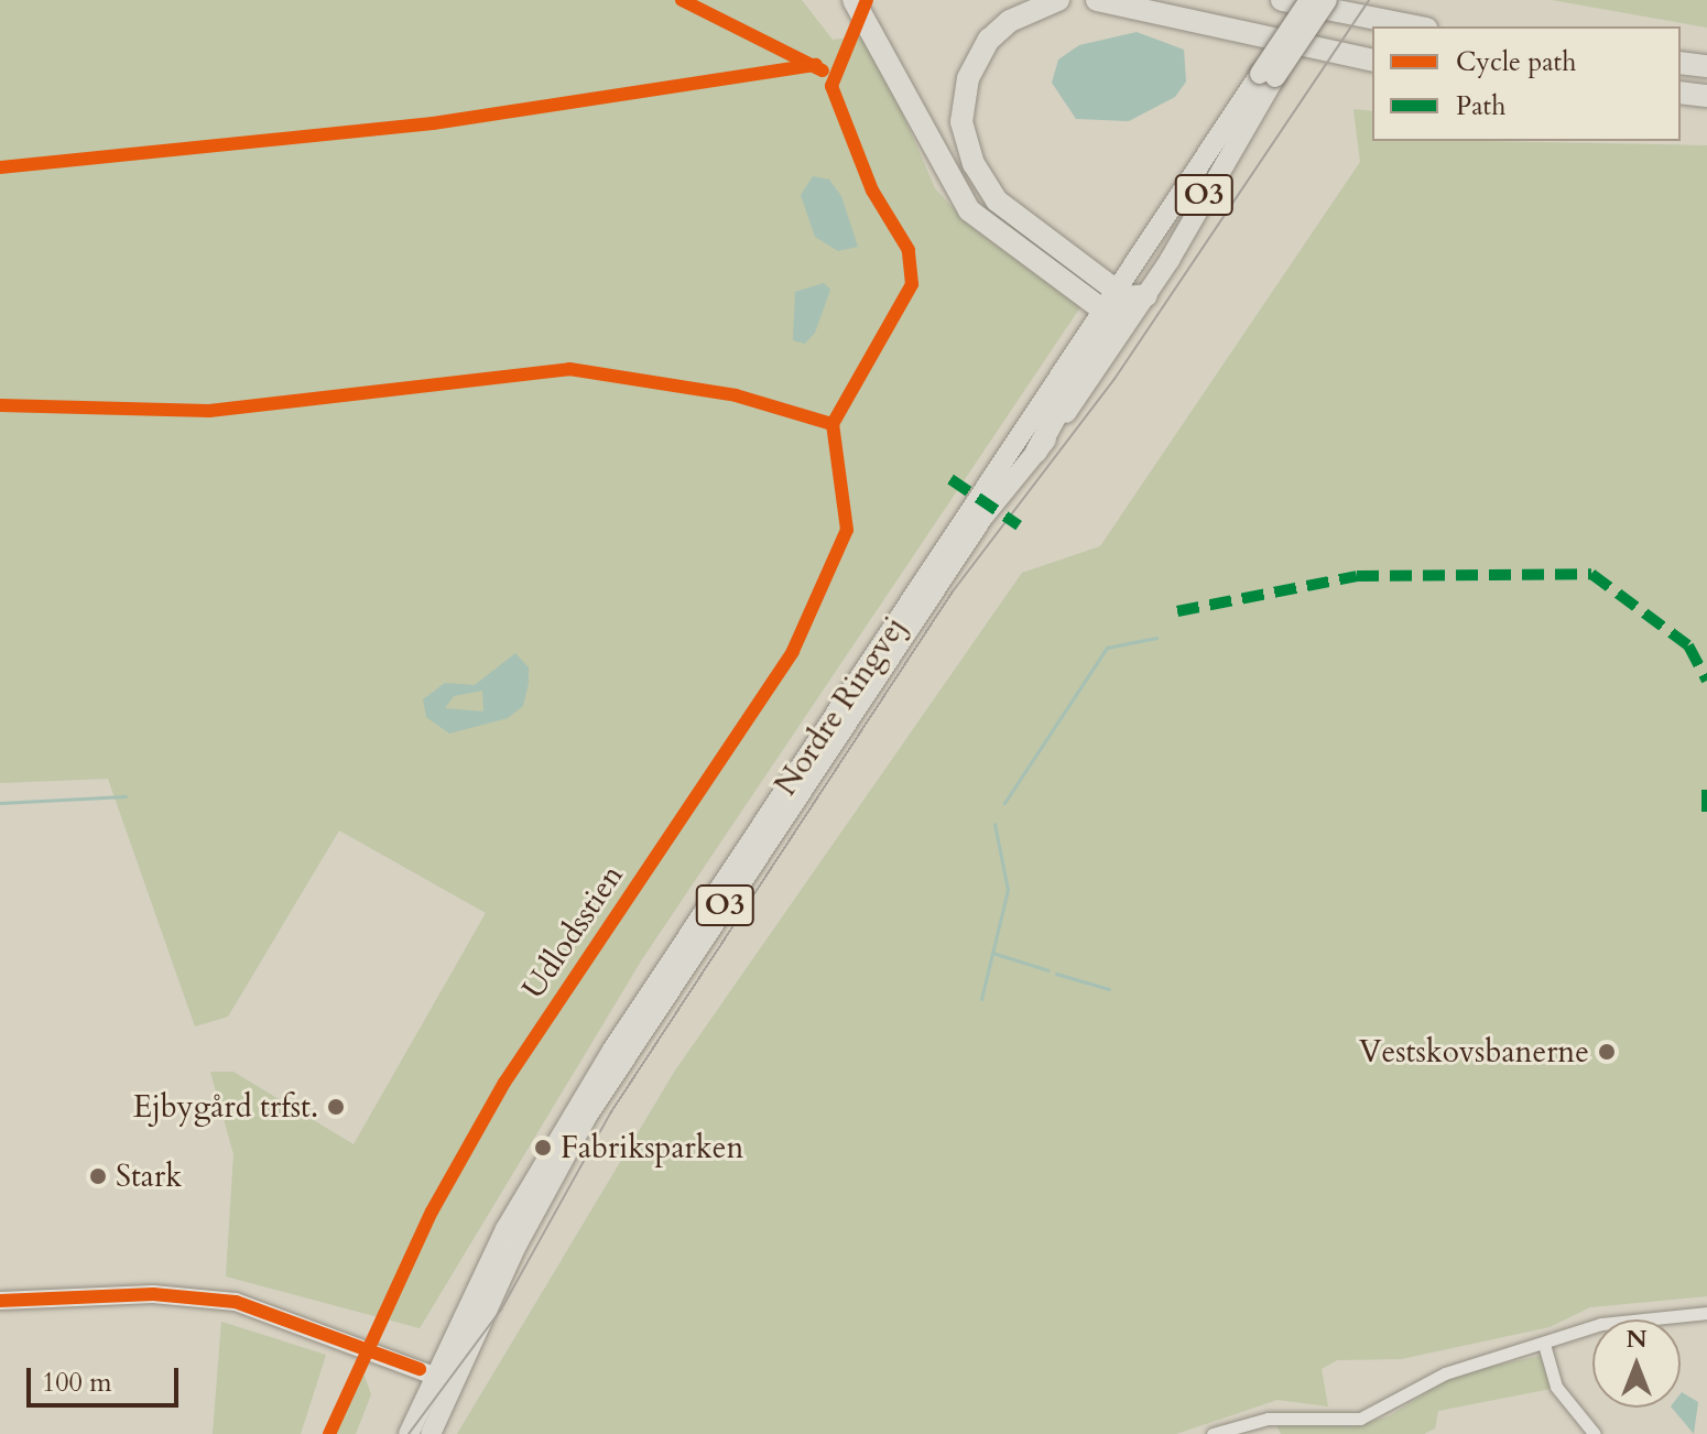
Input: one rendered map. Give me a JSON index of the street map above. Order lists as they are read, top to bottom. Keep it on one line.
{"streets":{"main road":["O3","Nordre Ringvej"],"cycle path":["Udlodsstien"]},"places":["Vestskovsbanerne","Ejbygård trfst.","Fabriksparken","Stark"],"legend":["Cycle path","Path"],"scale_bar":"100 m","north":"top"}
